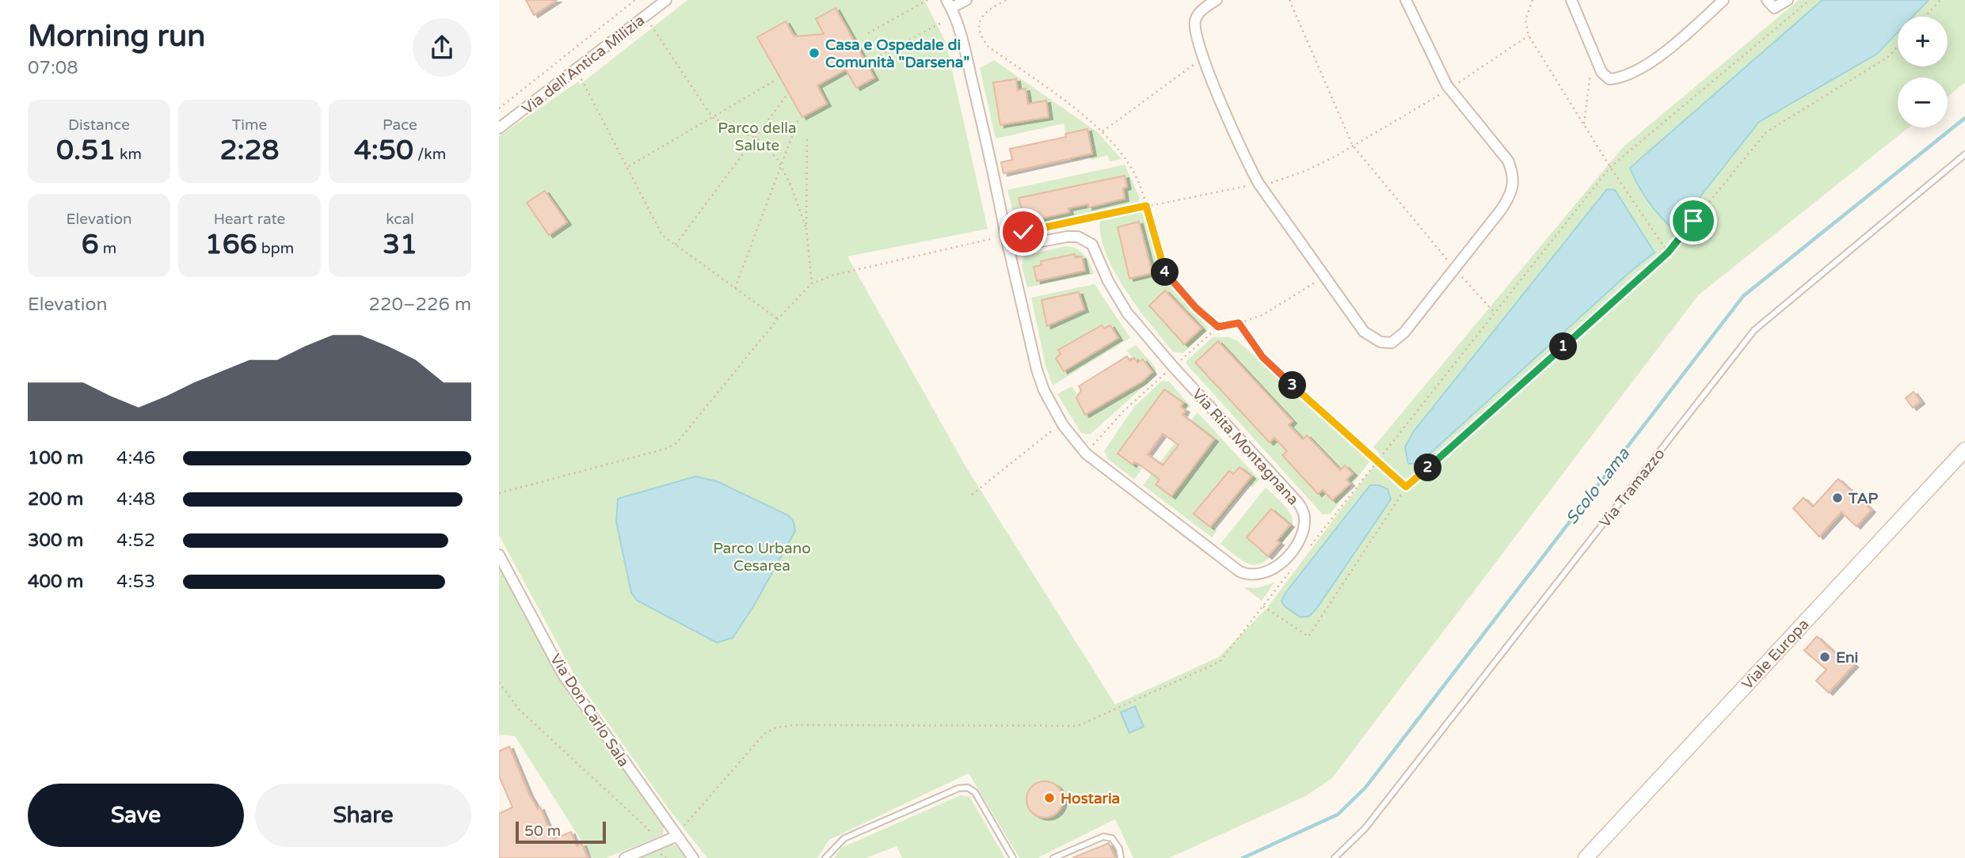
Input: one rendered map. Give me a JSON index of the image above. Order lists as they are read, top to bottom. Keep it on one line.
{"streets":{"main road":["Viale Europa"],"street":["Via dell'Antica Milizia","Via Rita Montagnana","Via Don Carlo Sala"],"lane":["Via Tramazzo"]},"water":["Scolo Lama"],"parks":["Parco della Salute","Parco Urbano Cesarea"],"places":["Casa e Ospedale di Comunità \"Darsena\"","TAP","Eni","Hostaria"],"scale_bar":"50 m","page":{"heading":["Morning run","07:08"],"map_buttons":["+","−"],"stats":[["Distance","0.51 km"],["Time","2:28"],["Pace","4:50 /km"],["Elevation","6 m"],["Heart rate","166 bpm"],["kcal","31"]],"pins":["4","1","3","2"],"chart":["Elevation","220–226 m"],"list":[{"name":"100 m","note":"4:46"},{"name":"200 m","note":"4:48"},{"name":"300 m","note":"4:52"},{"name":"400 m","note":"4:53"}],"buttons":["Save","Share"],"scale":"50 m"}}
